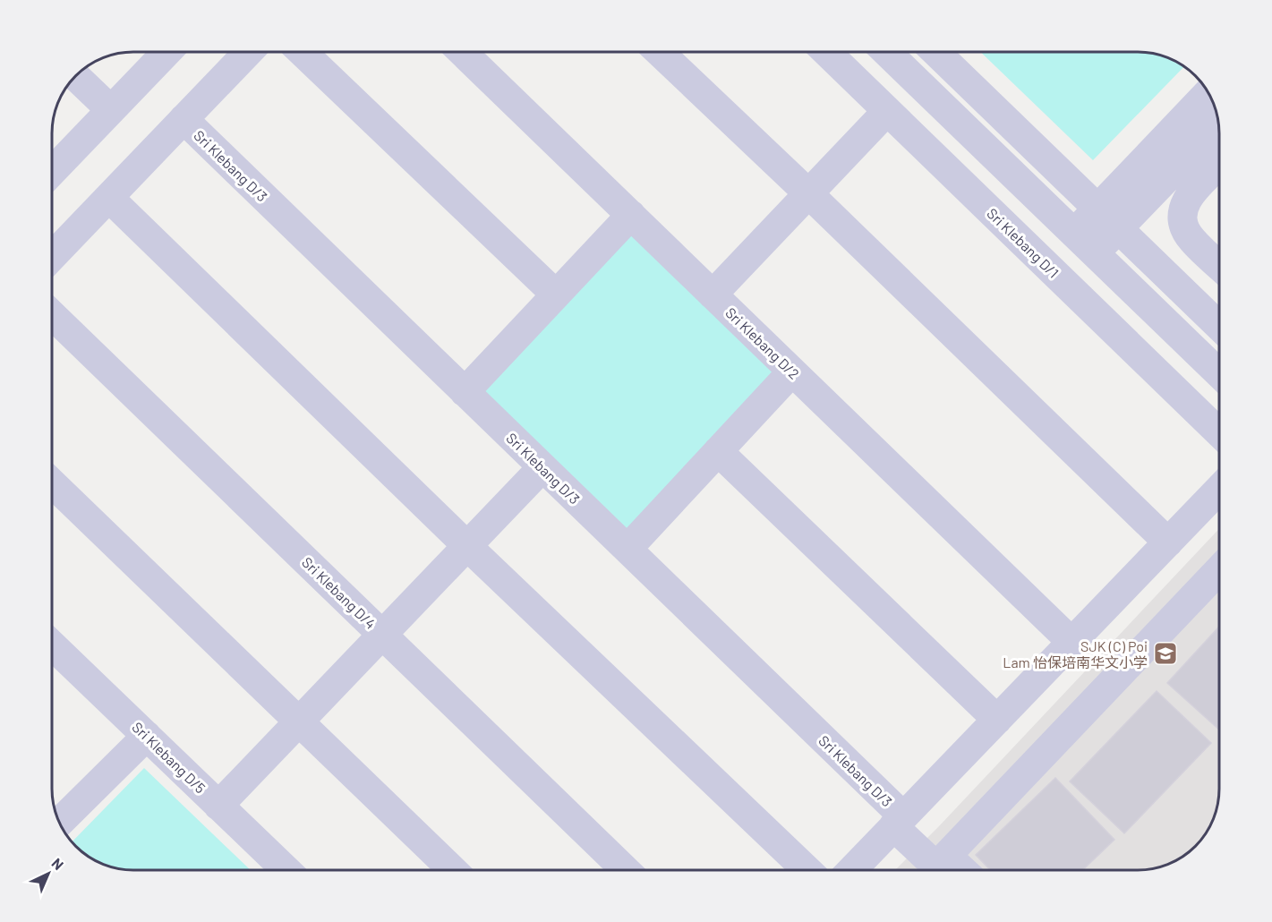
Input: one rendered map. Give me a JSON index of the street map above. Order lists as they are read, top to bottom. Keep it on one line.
{"streets":{"street":["Sri Klebang D/3","Sri Klebang D/1","Sri Klebang D/2","Sri Klebang D/4","Sri Klebang D/5"]},"places":{"school or university":["SJK (C) Poi Lam 怡保培南华文小学"]},"north":"top right"}
